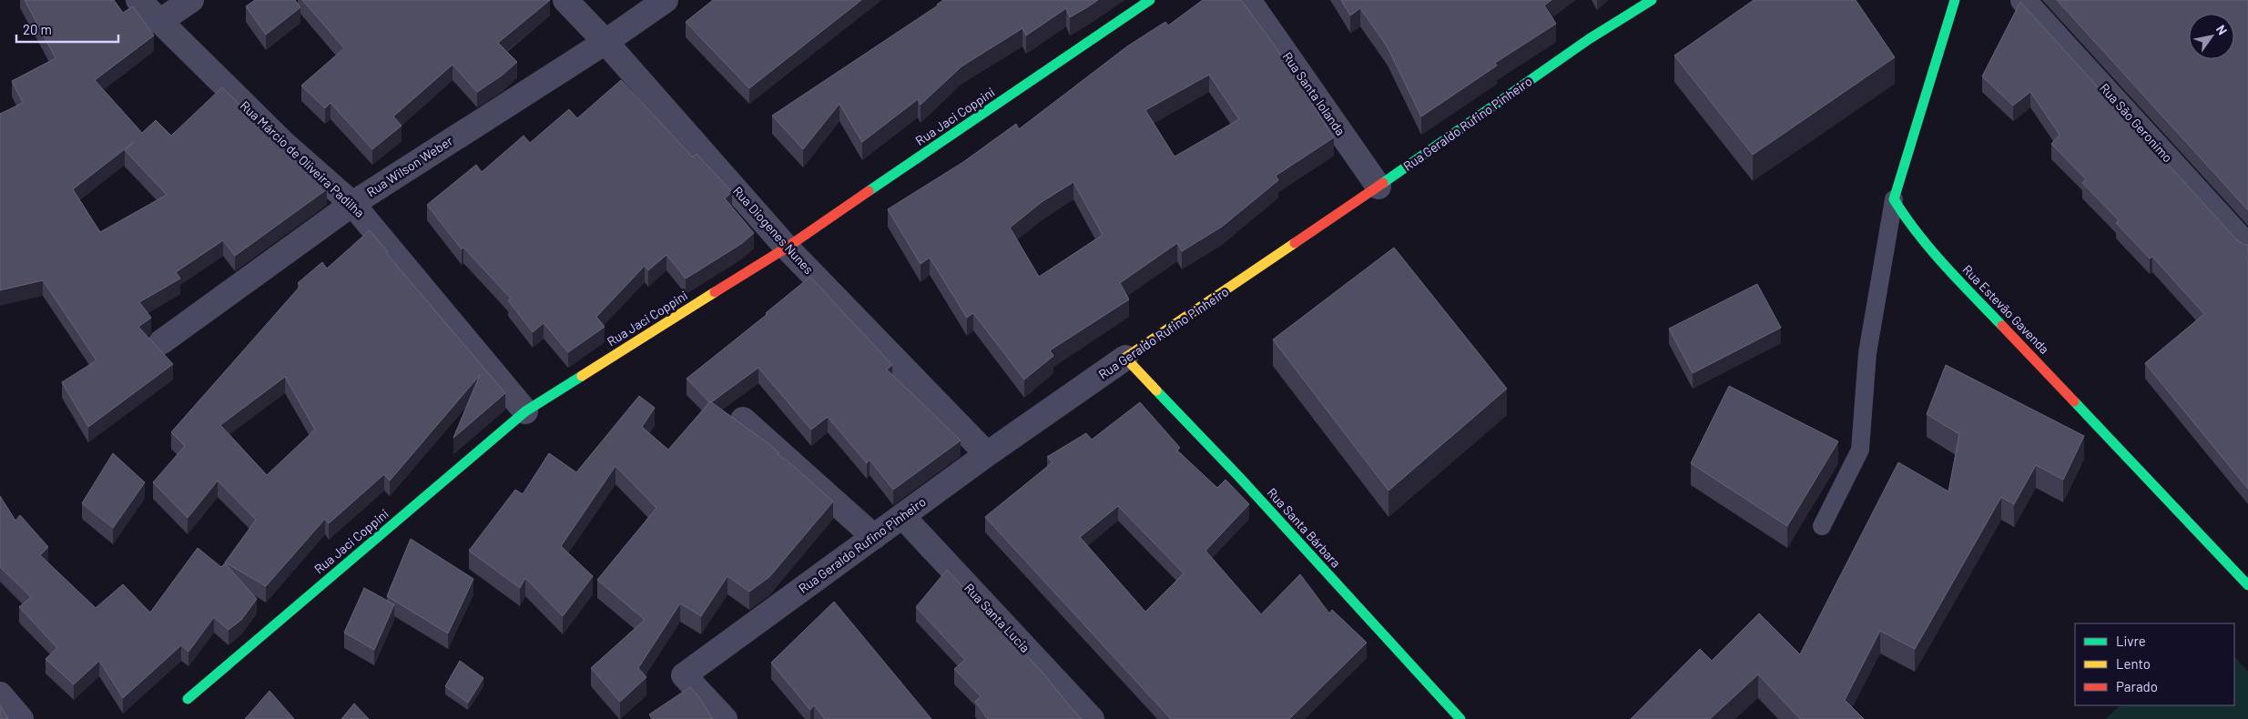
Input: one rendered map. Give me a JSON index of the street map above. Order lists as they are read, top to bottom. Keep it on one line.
{"streets":{"street":["Rua Santa Iolanda","Rua Jaci Coppini","Rua São Geronimo","Rua Geraldo Rufino Pinheiro","Rua Márcio de Oliveira Padilha","Rua Wilson Weber","Rua Diogenes Nunes","Rua Estevão Gavenda","Rua Santa Bárbara","Rua Santa Lucia"]},"crossings":[["Rua Santa Iolanda","Rua Geraldo Rufino Pinheiro"],["Rua Jaci Coppini","Rua Márcio de Oliveira Padilha"],["Rua Jaci Coppini","Rua Diogenes Nunes"],["Rua Geraldo Rufino Pinheiro","Rua Diogenes Nunes"],["Rua Geraldo Rufino Pinheiro","Rua Santa Bárbara"],["Rua Geraldo Rufino Pinheiro","Rua Santa Lucia"],["Rua Márcio de Oliveira Padilha","Rua Wilson Weber"],["Rua Wilson Weber","Rua Diogenes Nunes"]],"legend":["Livre","Lento","Parado"],"scale_bar":"20 m","north":"top right"}
